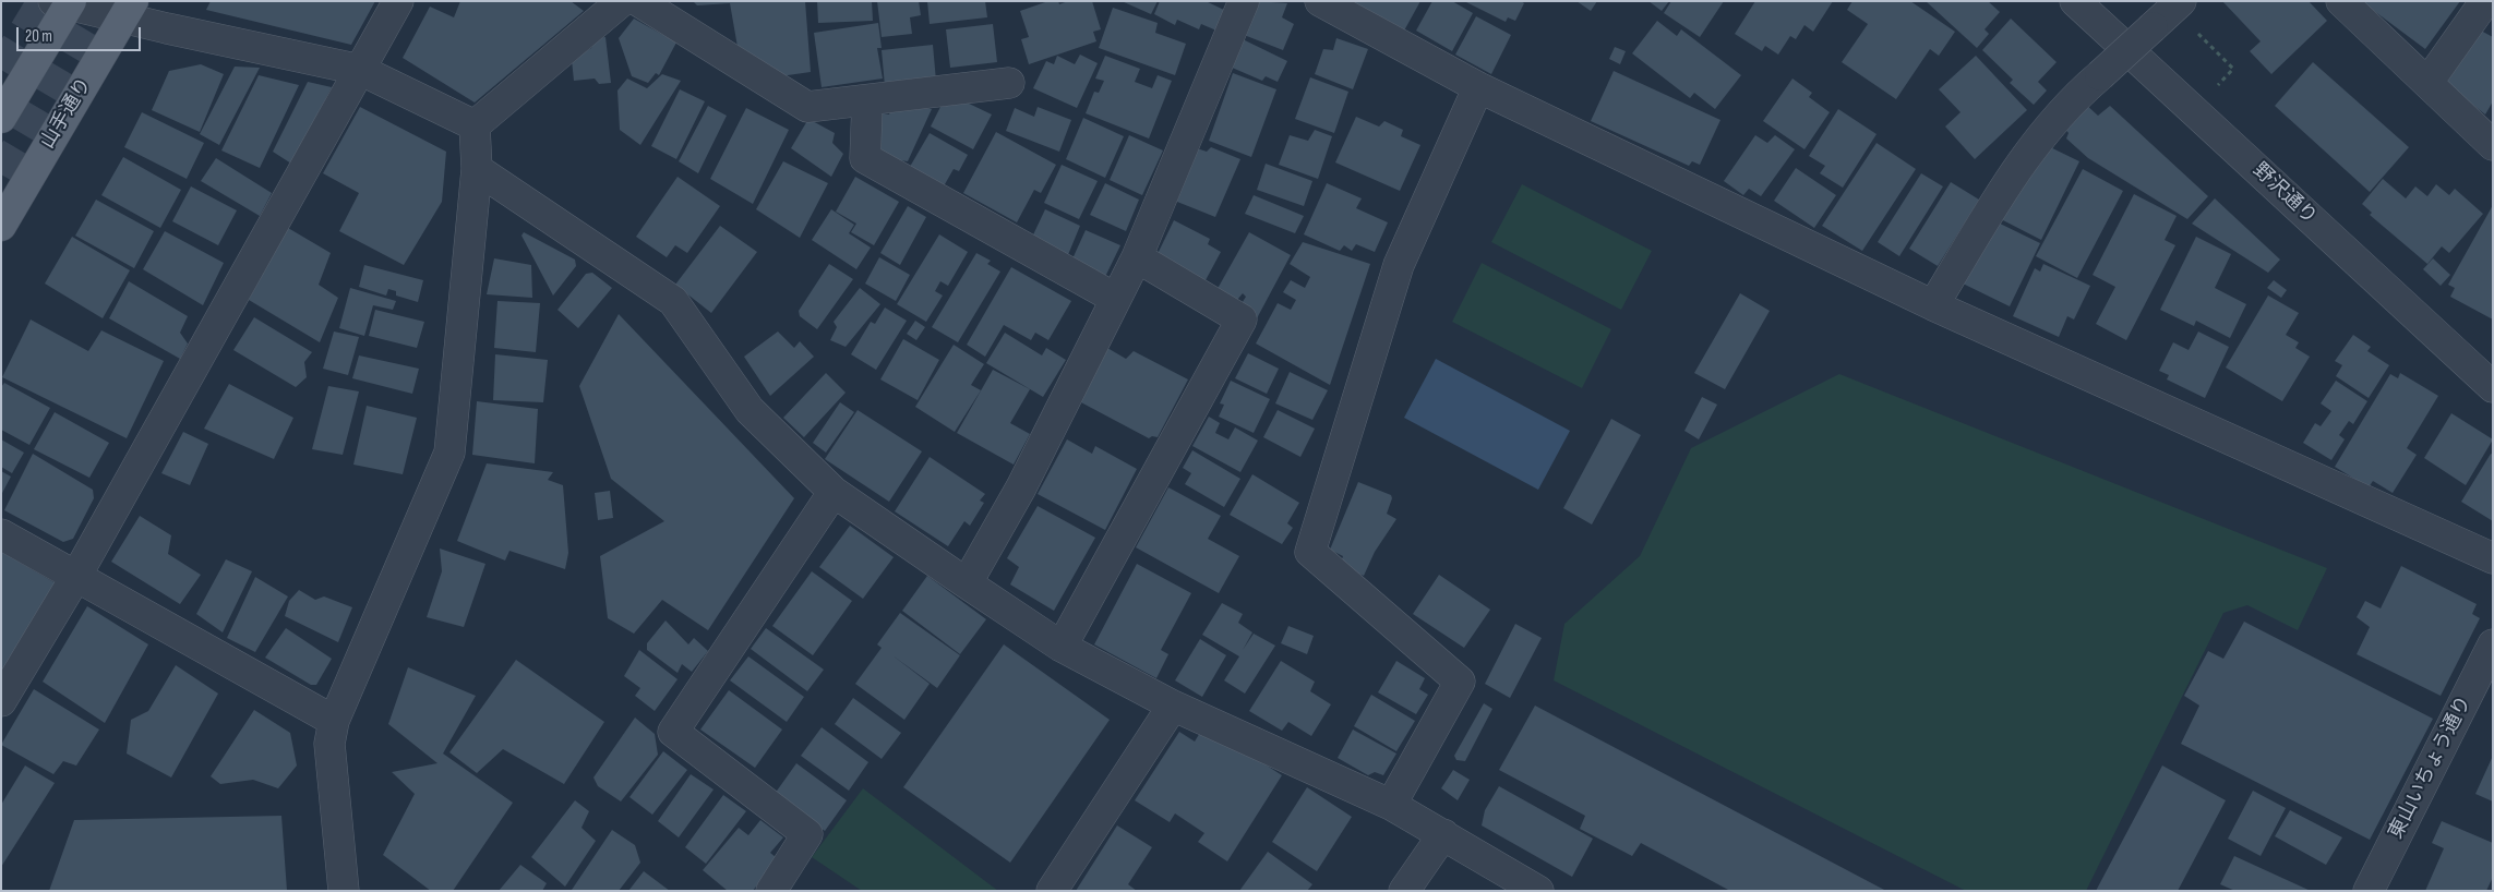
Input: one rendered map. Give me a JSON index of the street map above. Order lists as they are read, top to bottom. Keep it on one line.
{"streets":{"main road":["山手通り"],"street":["野沢通り","東山いちょう通り"]},"scale_bar":"20 m"}
